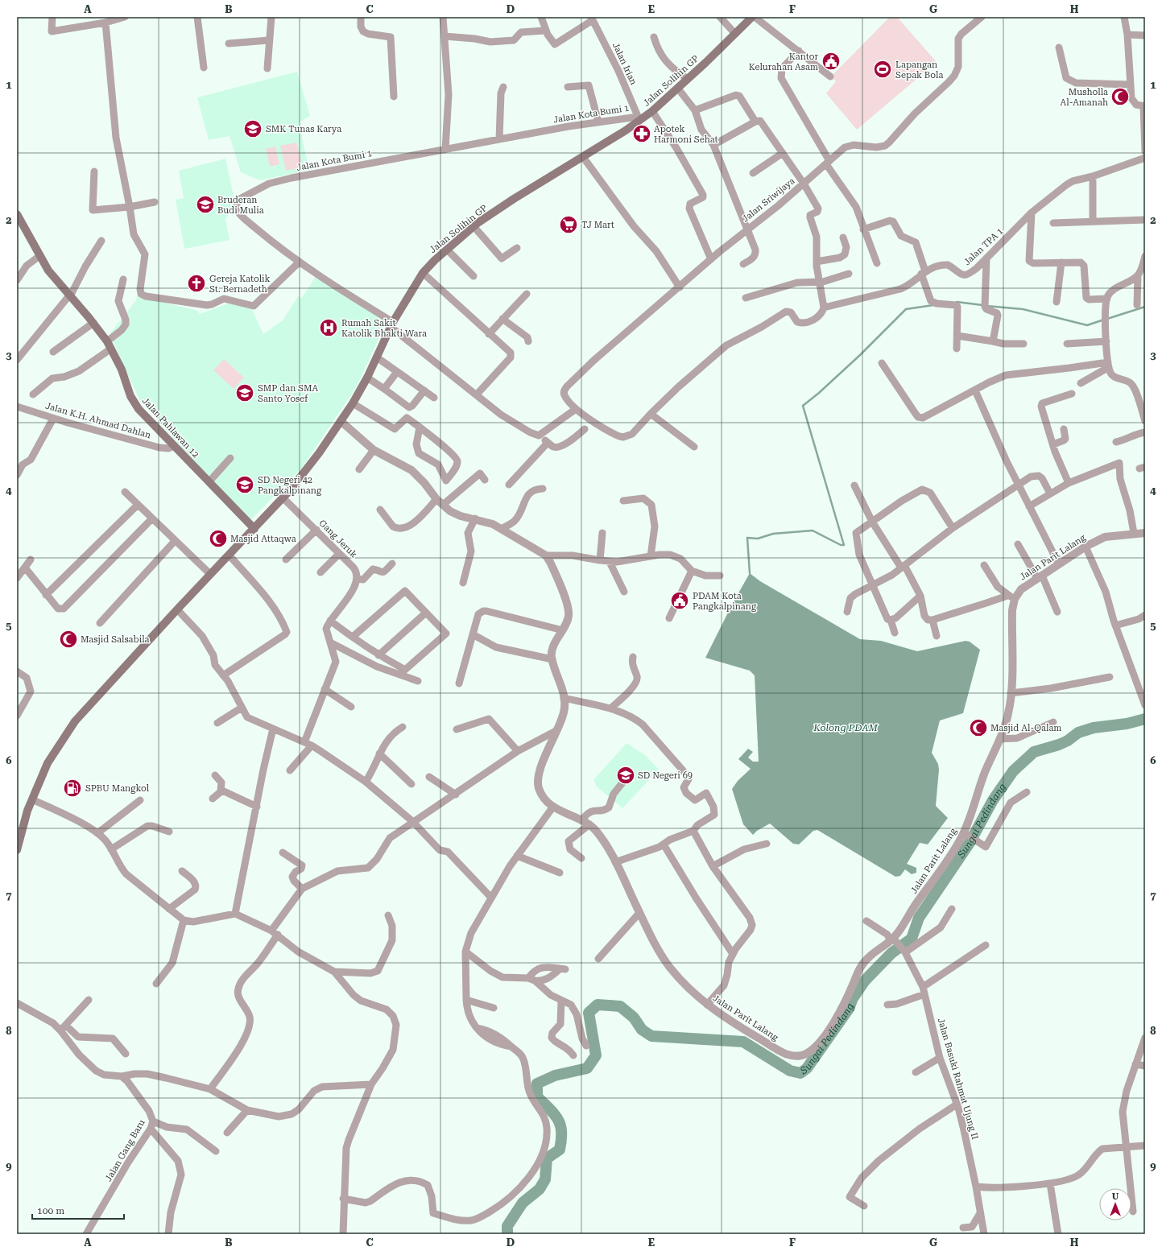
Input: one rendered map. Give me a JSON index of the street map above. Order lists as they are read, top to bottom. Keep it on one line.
{"streets":{"main road":["Jalan Solihin GP","Jalan Pahlawan 12"],"street":["Jalan Irian","Jalan Kota Bumi 1","Jalan Sriwijaya","Jalan TPA 1","Jalan K.H. Ahmad Dahlan","Gang Jeruk","Jalan Parit Lalang","Jalan Basuki Rahmat Ujung II","Jalan Gang Baru"]},"crossings":[["Jalan Irian","Jalan Solihin GP"],["Jalan Irian","Jalan Kota Bumi 1"],["Jalan Solihin GP","Jalan Kota Bumi 1"],["Jalan Solihin GP","Jalan Pahlawan 12"],["Jalan Solihin GP","Gang Jeruk"],["Jalan K.H. Ahmad Dahlan","Jalan Pahlawan 12"],["Jalan Parit Lalang","Jalan Basuki Rahmat Ujung II"]],"water":["Kolong PDAM","Sungai Pedindang"],"places":{"public building":["Kantor Kelurahan Asam","PDAM Kota Pangkalpinang"],"sports":["Lapangan Sepak Bola"],"mosque":["Musholla Al-Amanah","Masjid Attaqwa","Masjid Salsabila","Masjid Al-Qalam"],"school or university":["SMK Tunas Karya","Bruderan Budi Mulia","SMP dan SMA Santo Yosef","SD Negeri 42 Pangkalpinang","SD Negeri 69"],"pharmacy":["Apotek Harmoni Sehat"],"supermarket":["TJ Mart"],"church":["Gereja Katolik St. Bernadeth"],"hospital":["Rumah Sakit Katolik Bhakti Wara"],"fuel station":["SPBU Mangkol"]},"scale_bar":"100 m","north":"top","grid":{"columns":["A","B","C","D","E","F","G","H"],"rows":["1","2","3","4","5","6","7","8","9"]}}
